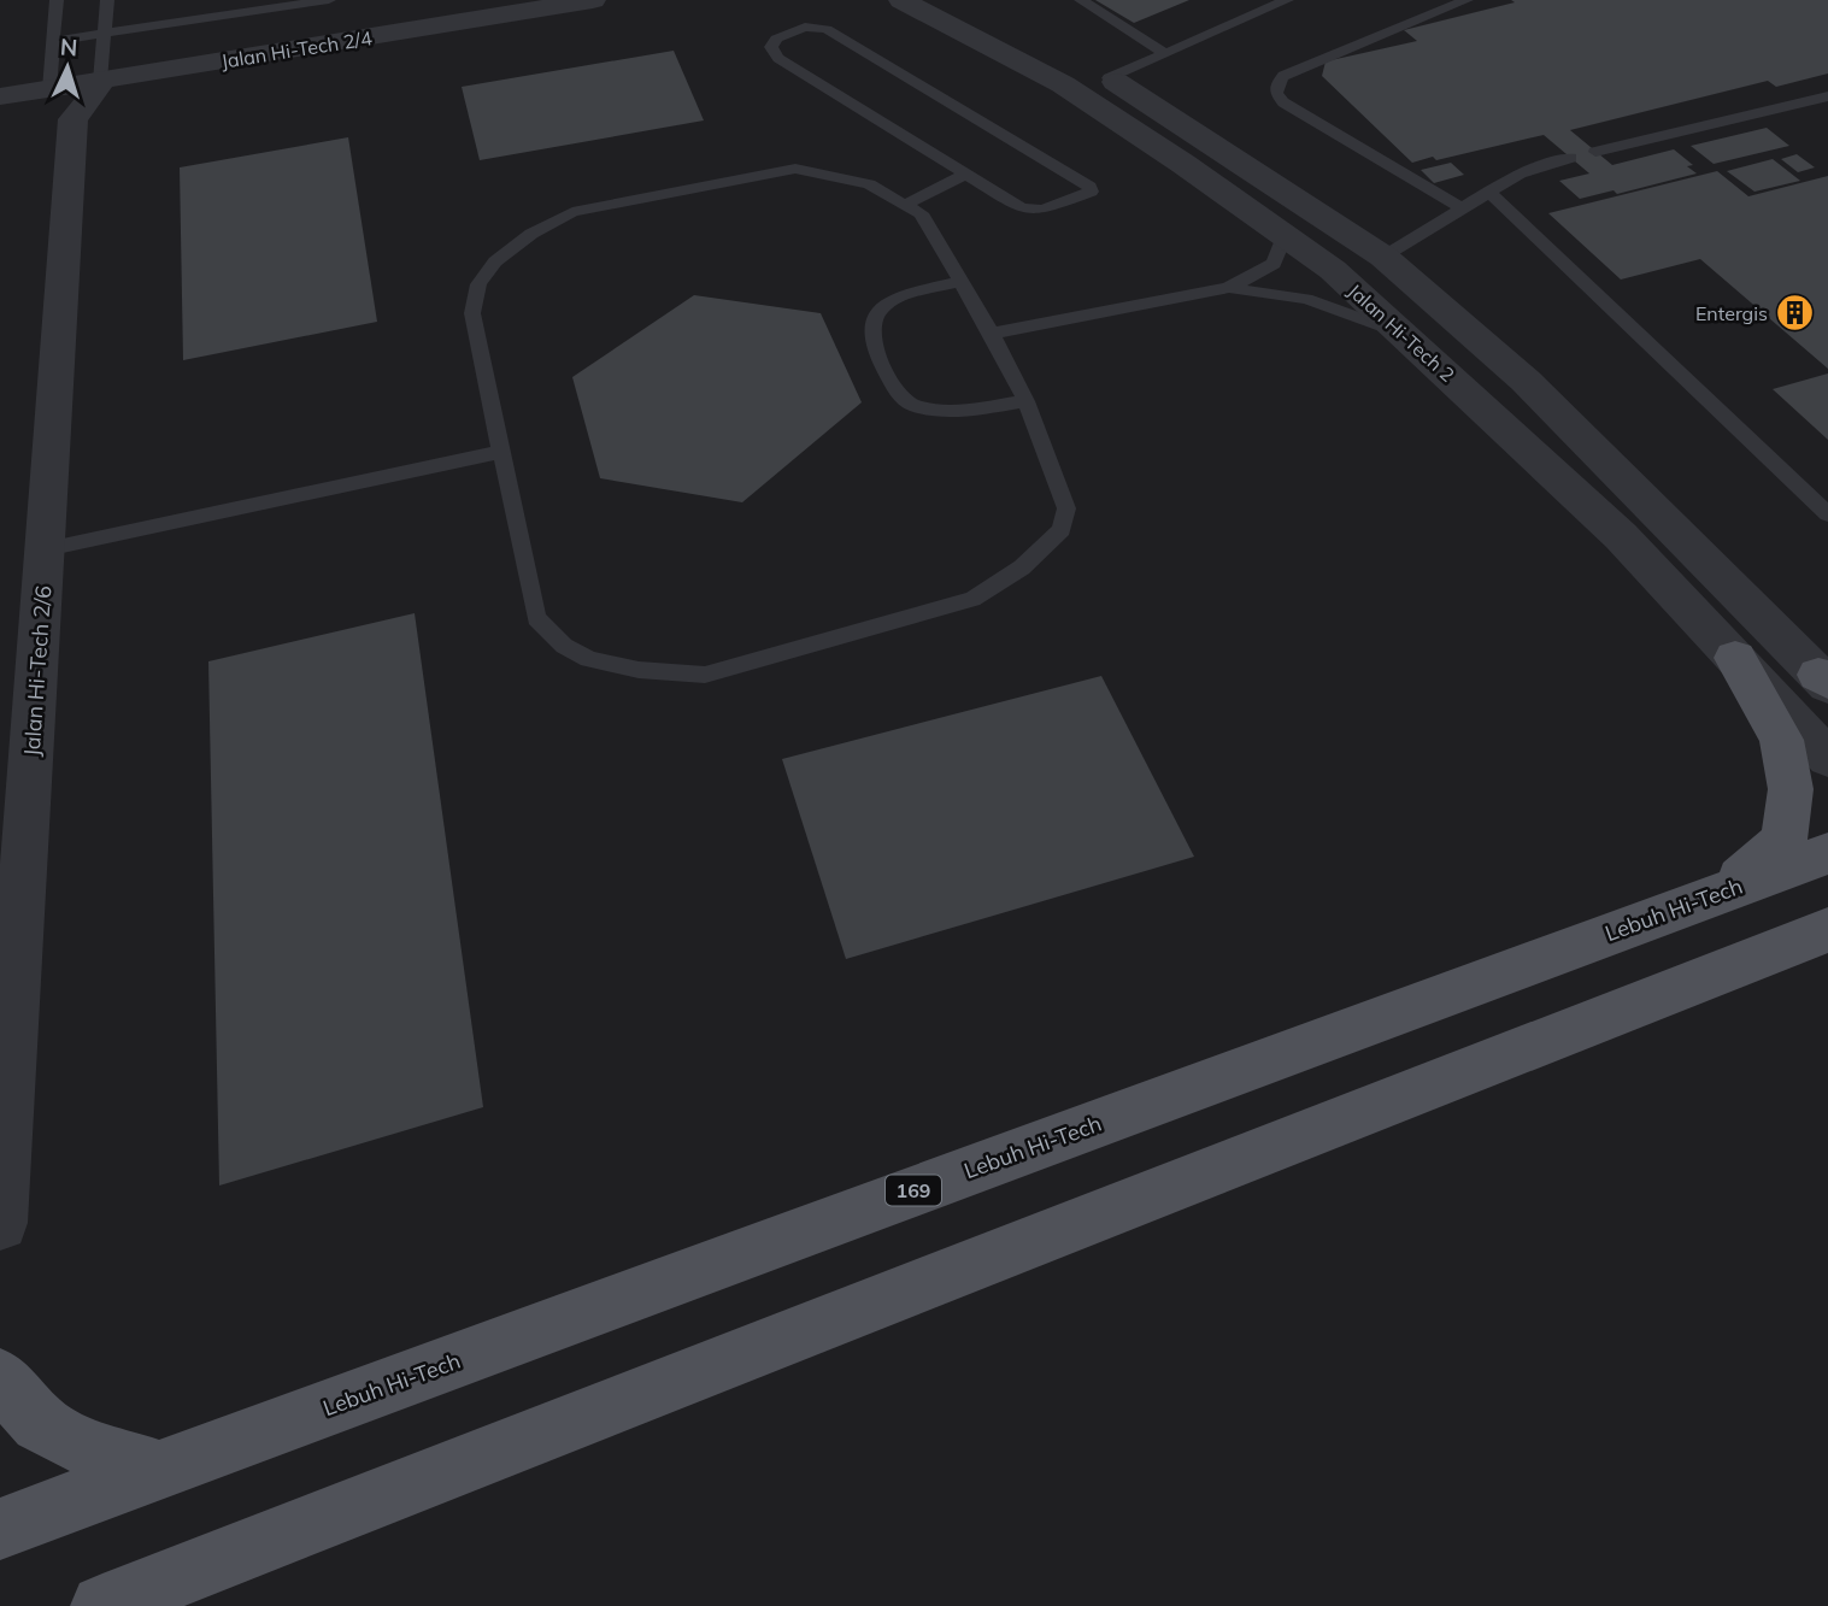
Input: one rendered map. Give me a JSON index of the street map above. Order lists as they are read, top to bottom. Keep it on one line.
{"streets":{"main road":["Lebuh Hi-Tech","169"],"street":["Jalan Hi-Tech 2/4","Jalan Hi-Tech 2","Jalan Hi-Tech 2/6"]},"places":{"building":["Entergis"]},"north":"top"}
